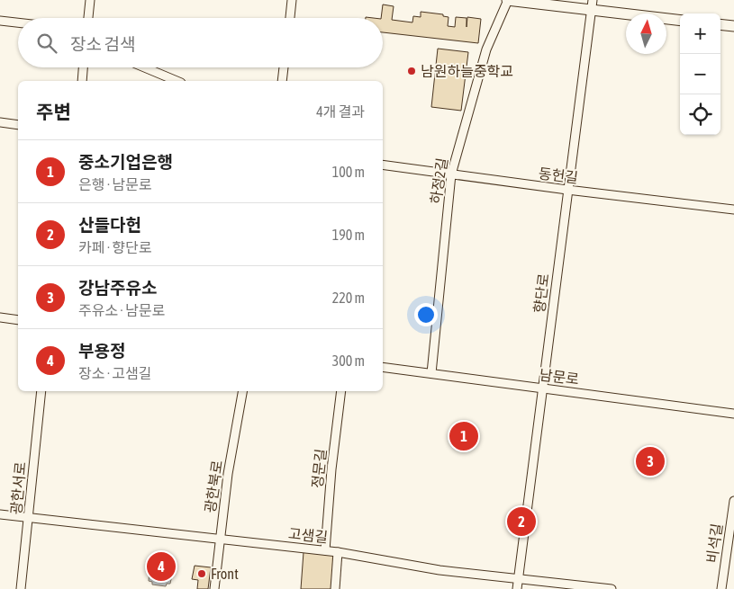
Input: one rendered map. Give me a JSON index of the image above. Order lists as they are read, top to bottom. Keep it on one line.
{"streets":{"street":["동헌길","하정2길","향단로","남문로","정문길","광한북로","광한서로","고샘길","비석길"]},"crossings":[["동헌길","하정2길"],["동헌길","향단로"],["하정2길","남문로"],["향단로","남문로"],["향단로","고샘길"],["정문길","고샘길"],["광한북로","고샘길"],["광한서로","고샘길"]],"places":["남원하늘중학교","Front"],"north":"top","page":{"map_buttons":["+","−"],"search":"장소 검색","heading":["주변","4개 결과"],"list":[{"mark":"1","name":"중소기업은행","note":"은행 · 남문로","value":"100 m"},{"mark":"2","name":"산들다헌","note":"카페 · 향단로","value":"190 m"},{"mark":"3","name":"강남주유소","note":"주유소 · 남문로","value":"220 m"},{"mark":"4","name":"부용정","note":"장소 · 고샘길","value":"300 m"}],"pins":["1","3","2","4"]}}
